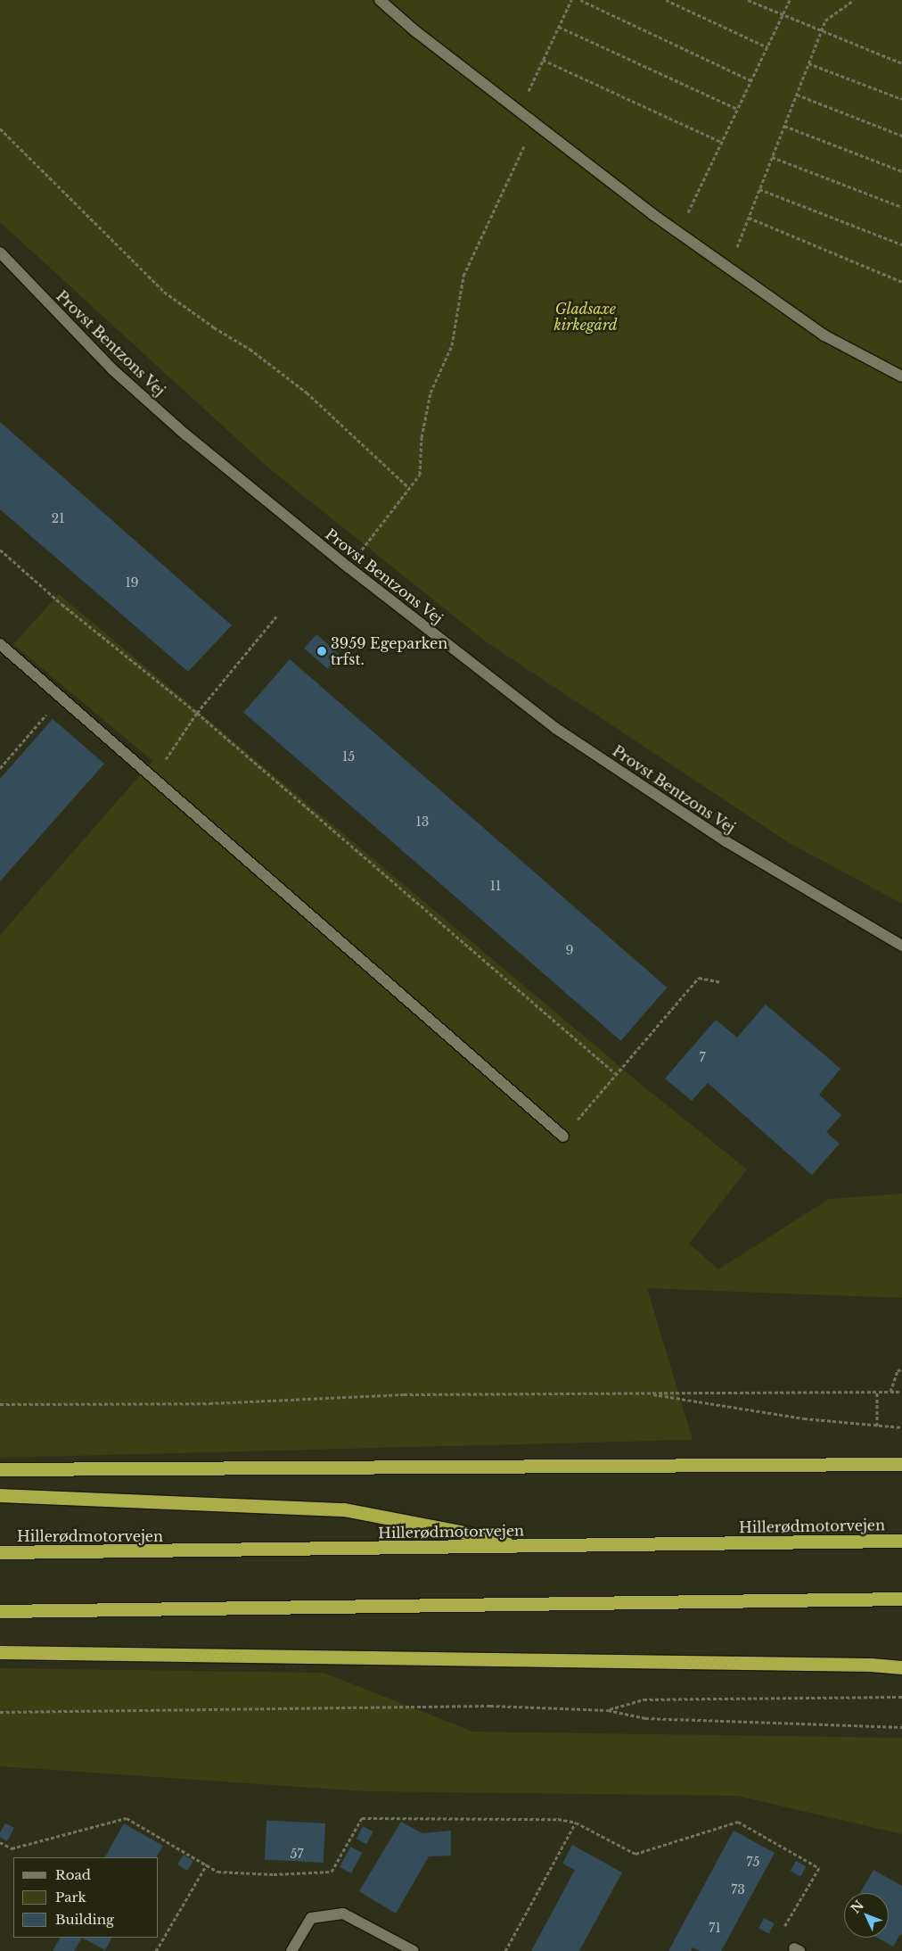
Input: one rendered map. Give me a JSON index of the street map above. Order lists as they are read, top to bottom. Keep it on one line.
{"streets":{"highway":["Hillerødmotorvejen"],"street":["Provst Bentzons Vej"]},"parks":["Gladsaxe kirkegård"],"places":["3959 Egeparken trfst."],"house_numbers":["21","19","15","13","11","9","7","57","75","73","71"],"legend":["Road","Park","Building"],"north":"top left"}
